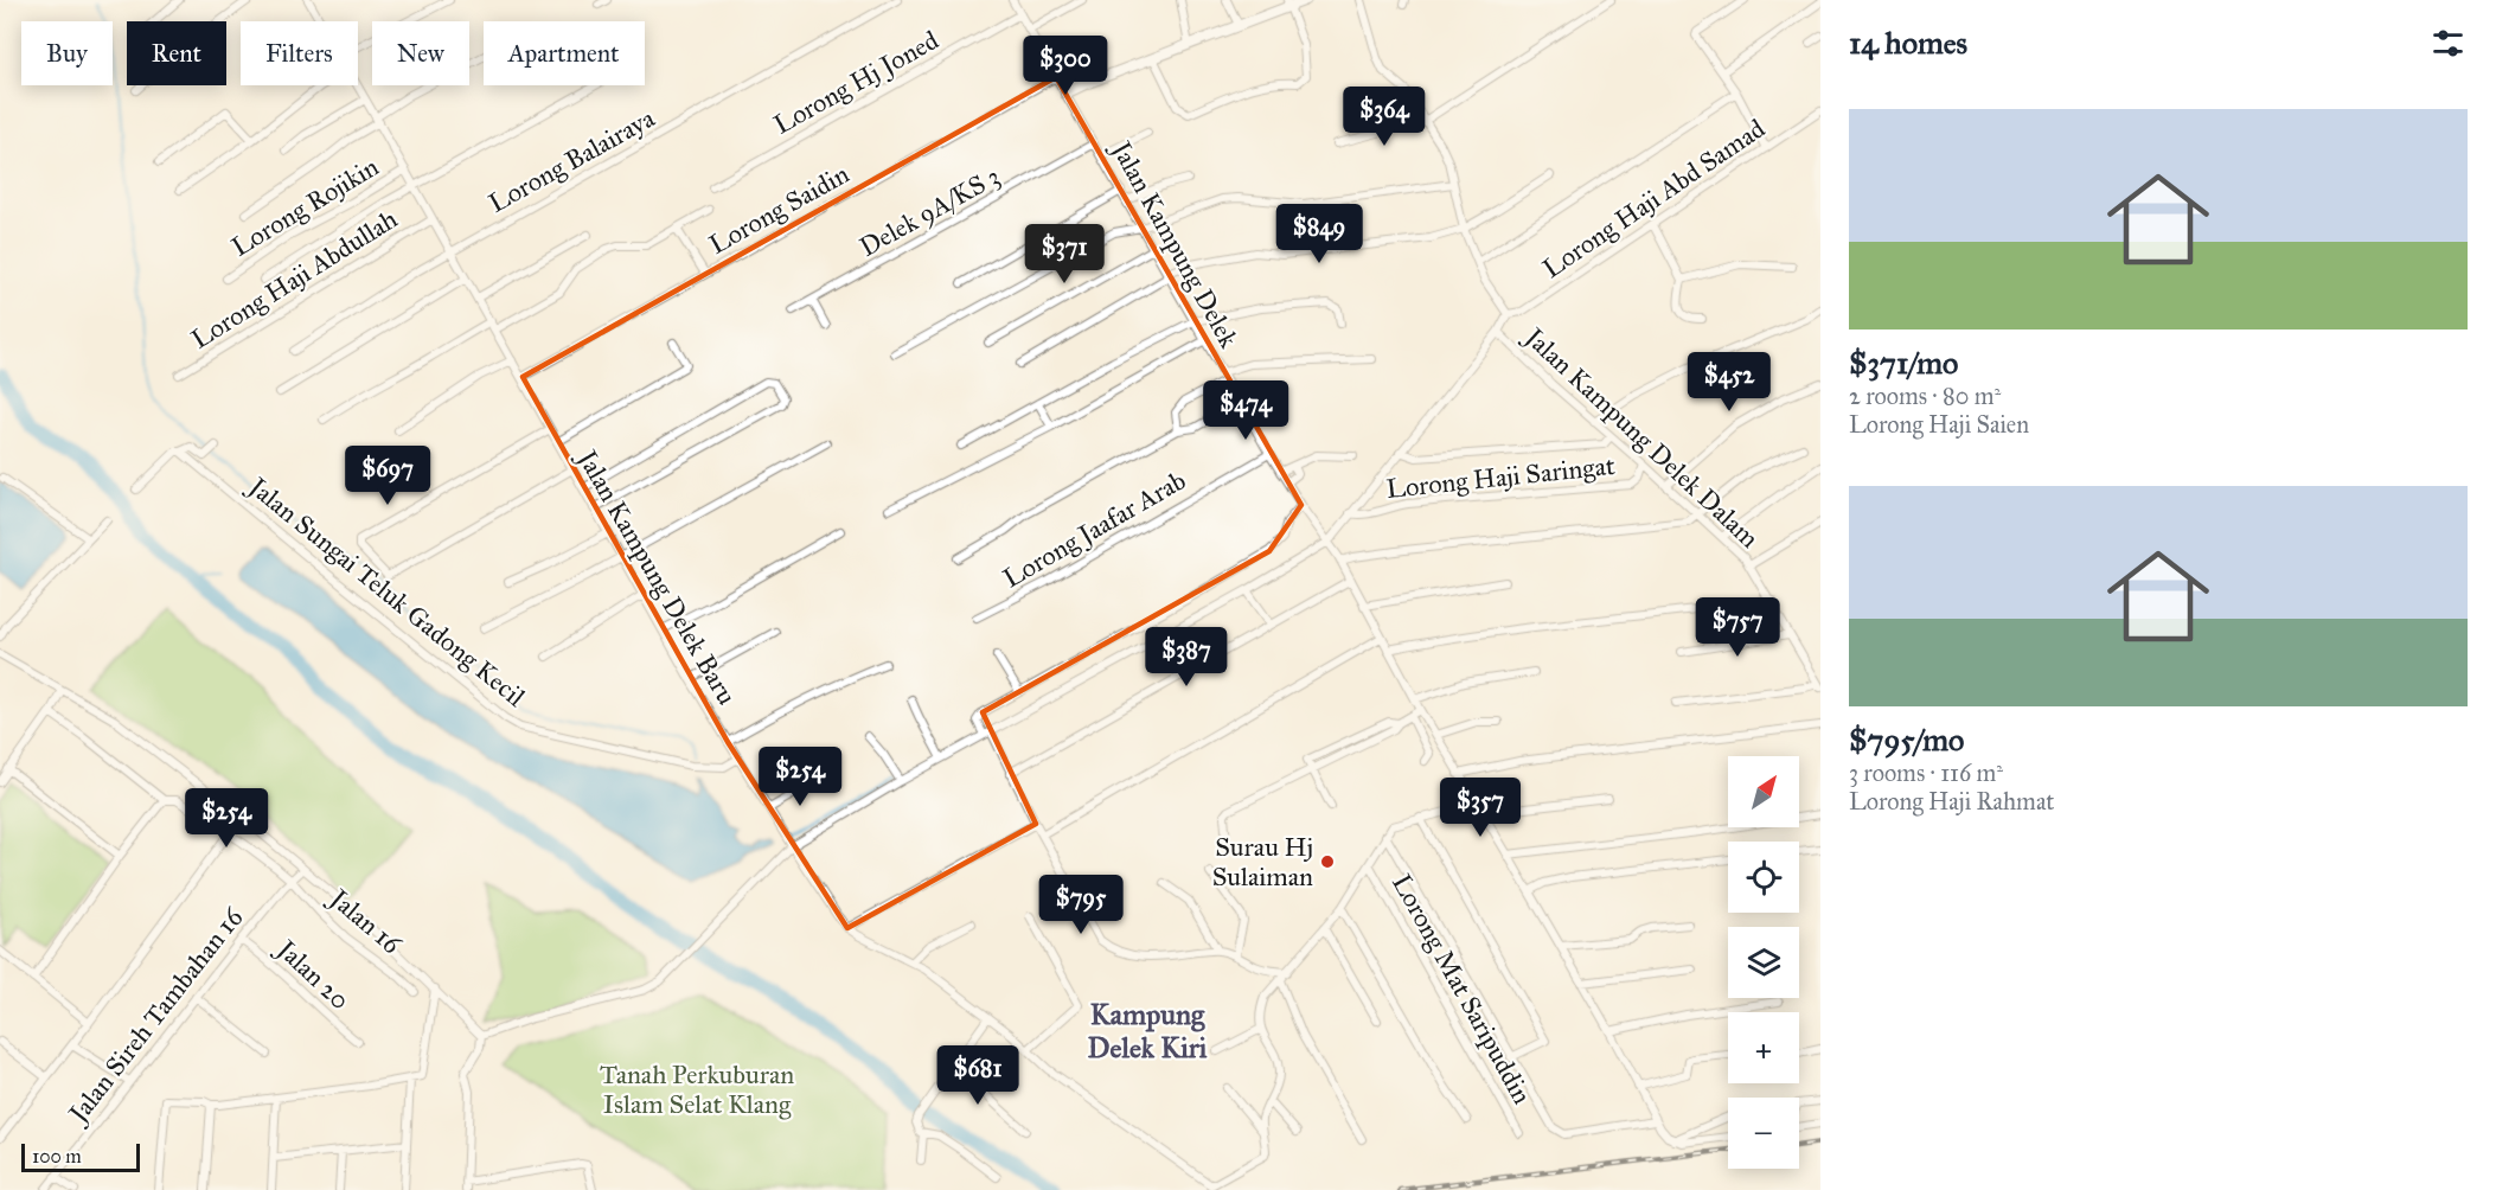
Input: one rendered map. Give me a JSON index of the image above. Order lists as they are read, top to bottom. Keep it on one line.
{"streets":{"street":["Lorong Hj Joned","Lorong Balairaya","Lorong Haji Abd Samad","Lorong Rojikin","Lorong Saidin","Delek 9A/KS 3","Jalan Kampung Delek","Lorong Haji Abdullah","Jalan Kampung Delek Dalam","Lorong Haji Saringat","Lorong Jaafar Arab","Jalan Kampung Delek Baru","Jalan Sungai Teluk Gadong Kecil","Jalan 16","Jalan 20","Lorong Mat Saripuddin","Jalan Sireh Tambahan 16"]},"crossings":[["Lorong Hj Joned","Jalan Kampung Delek"],["Lorong Balairaya","Jalan Kampung Delek Baru"],["Lorong Haji Abd Samad","Jalan Kampung Delek Dalam"],["Lorong Rojikin","Jalan Kampung Delek Baru"],["Lorong Saidin","Jalan Kampung Delek"],["Lorong Saidin","Jalan Kampung Delek Baru"],["Delek 9A/KS 3","Jalan Kampung Delek"],["Jalan Kampung Delek","Jalan Kampung Delek Dalam"],["Jalan Kampung Delek","Lorong Jaafar Arab"],["Lorong Haji Abdullah","Jalan Kampung Delek Baru"],["Jalan Kampung Delek Dalam","Lorong Haji Saringat"],["Jalan Kampung Delek Dalam","Jalan Kampung Delek Baru"],["Jalan Kampung Delek Baru","Jalan Sungai Teluk Gadong Kecil"],["Jalan 16","Jalan Sireh Tambahan 16"],["Jalan 20","Jalan Sireh Tambahan 16"]],"districts":["Kampung Delek Kiri"],"parks":["Tanah Perkuburan Islam Selat Klang"],"places":["Surau Hj Sulaiman"],"scale_bar":"100 m","north":"top right","page":{"heading":"14 homes","chip":["Buy","Rent","Filters","New","Apartment"],"price":["$300","$364","$849","$371","$452","$474","$697","$757","$387","$254","$357","$254","$795","$681"],"list":[{"name":"$371/mo","note":"2 rooms · 80 m² · Lorong Haji Saien"},{"name":"$795/mo","note":"3 rooms · 116 m² · Lorong Haji Rahmat"}],"map_buttons":["+","−"],"scale":"100 m"}}
